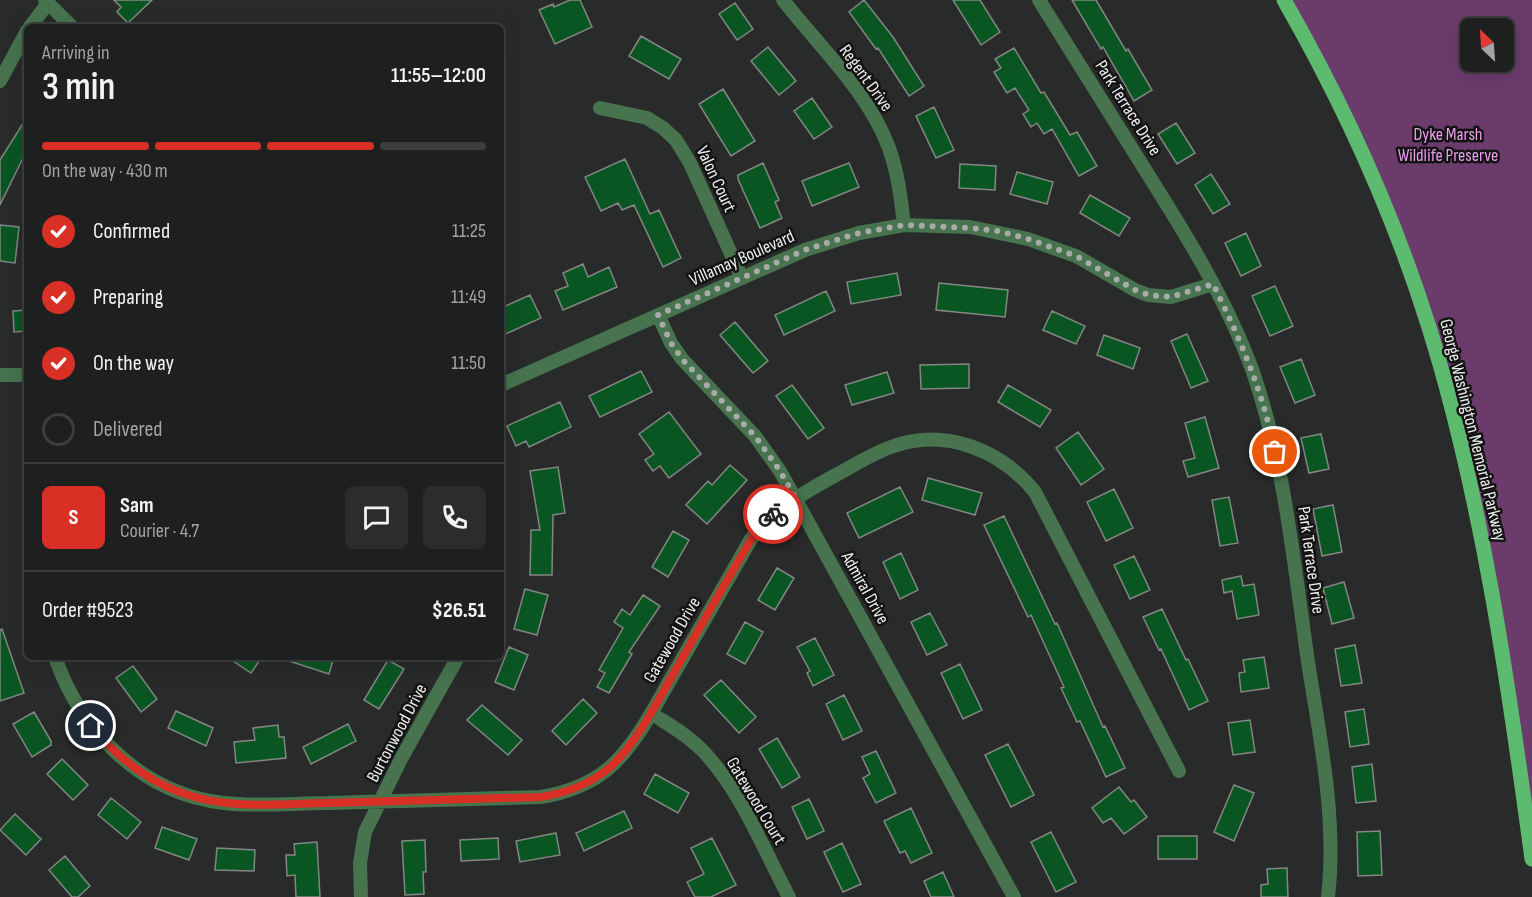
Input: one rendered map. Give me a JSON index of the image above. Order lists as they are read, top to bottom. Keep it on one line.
{"streets":{"main road":["George Washington Memorial Parkway"],"street":["Regent Drive","Park Terrace Drive","Valon Court","Villamay Boulevard","Admiral Drive","Gatewood Drive","Burtonwood Drive","Gatewood Court"]},"crossings":[["Regent Drive","Villamay Boulevard"],["Park Terrace Drive","Villamay Boulevard"],["Valon Court","Villamay Boulevard"],["Villamay Boulevard","Admiral Drive"],["Admiral Drive","Gatewood Drive"],["Gatewood Drive","Burtonwood Drive"],["Gatewood Drive","Gatewood Court"]],"parks":["Dyke Marsh Wildlife Preserve"],"north":"top left","page":{"heading":["3 min","Arriving in","11:55–12:00"],"panel":["Sam","Courier · 4.7","Order #9523","$26.51"],"bar":"On the way · 430 m","list":[["Confirmed","11:25"],["Preparing","11:49"],["On the way","11:50"],"Delivered"],"round":"S"}}
